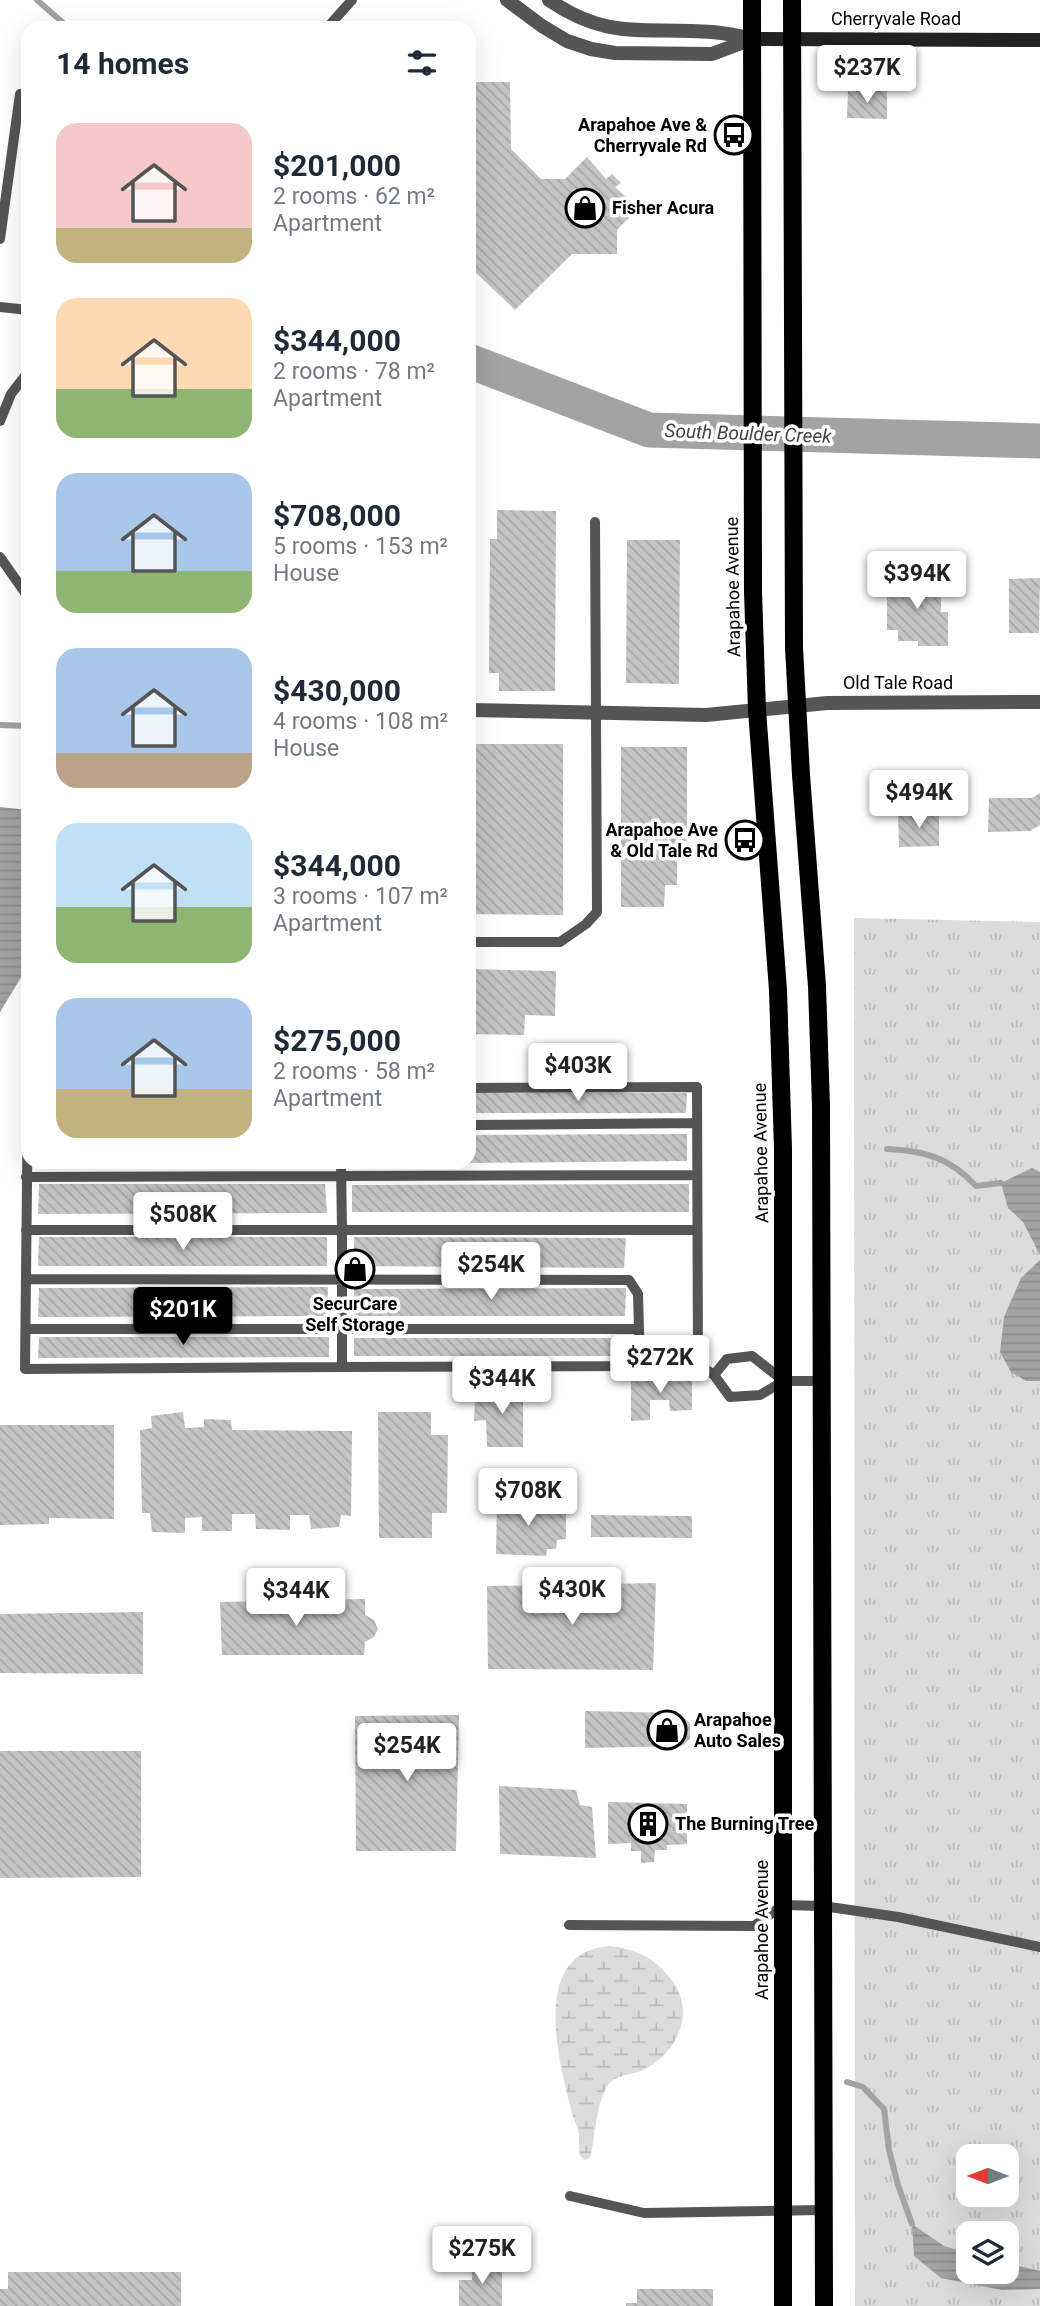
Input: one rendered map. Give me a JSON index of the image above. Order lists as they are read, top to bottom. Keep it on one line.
{"streets":{"main road":["Arapahoe Avenue"],"street":["Cherryvale Road","Old Tale Road"]},"crossings":[["Cherryvale Road","Arapahoe Avenue"],["Arapahoe Avenue","Old Tale Road"]],"water":["South Boulder Creek"],"places":{"bus stop":["Arapahoe Ave & Cherryvale Rd","Arapahoe Ave & Old Tale Rd"],"shop":["Fisher Acura","SecurCare Self Storage","Arapahoe Auto Sales"],"building":["The Burning Tree"]},"north":"left","page":{"heading":"14 homes","price":["$237K","$394K","$494K","$403K","$508K","$254K","$201K","$272K","$344K","$708K","$430K","$344K","$254K","$275K"],"list":[{"name":"$201,000","note":"2 rooms · 62 m² · Apartment"},{"name":"$344,000","note":"2 rooms · 78 m² · Apartment"},{"name":"$708,000","note":"5 rooms · 153 m² · House"},{"name":"$430,000","note":"4 rooms · 108 m² · House"},{"name":"$344,000","note":"3 rooms · 107 m² · Apartment"},{"name":"$275,000","note":"2 rooms · 58 m² · Apartment"}]}}
